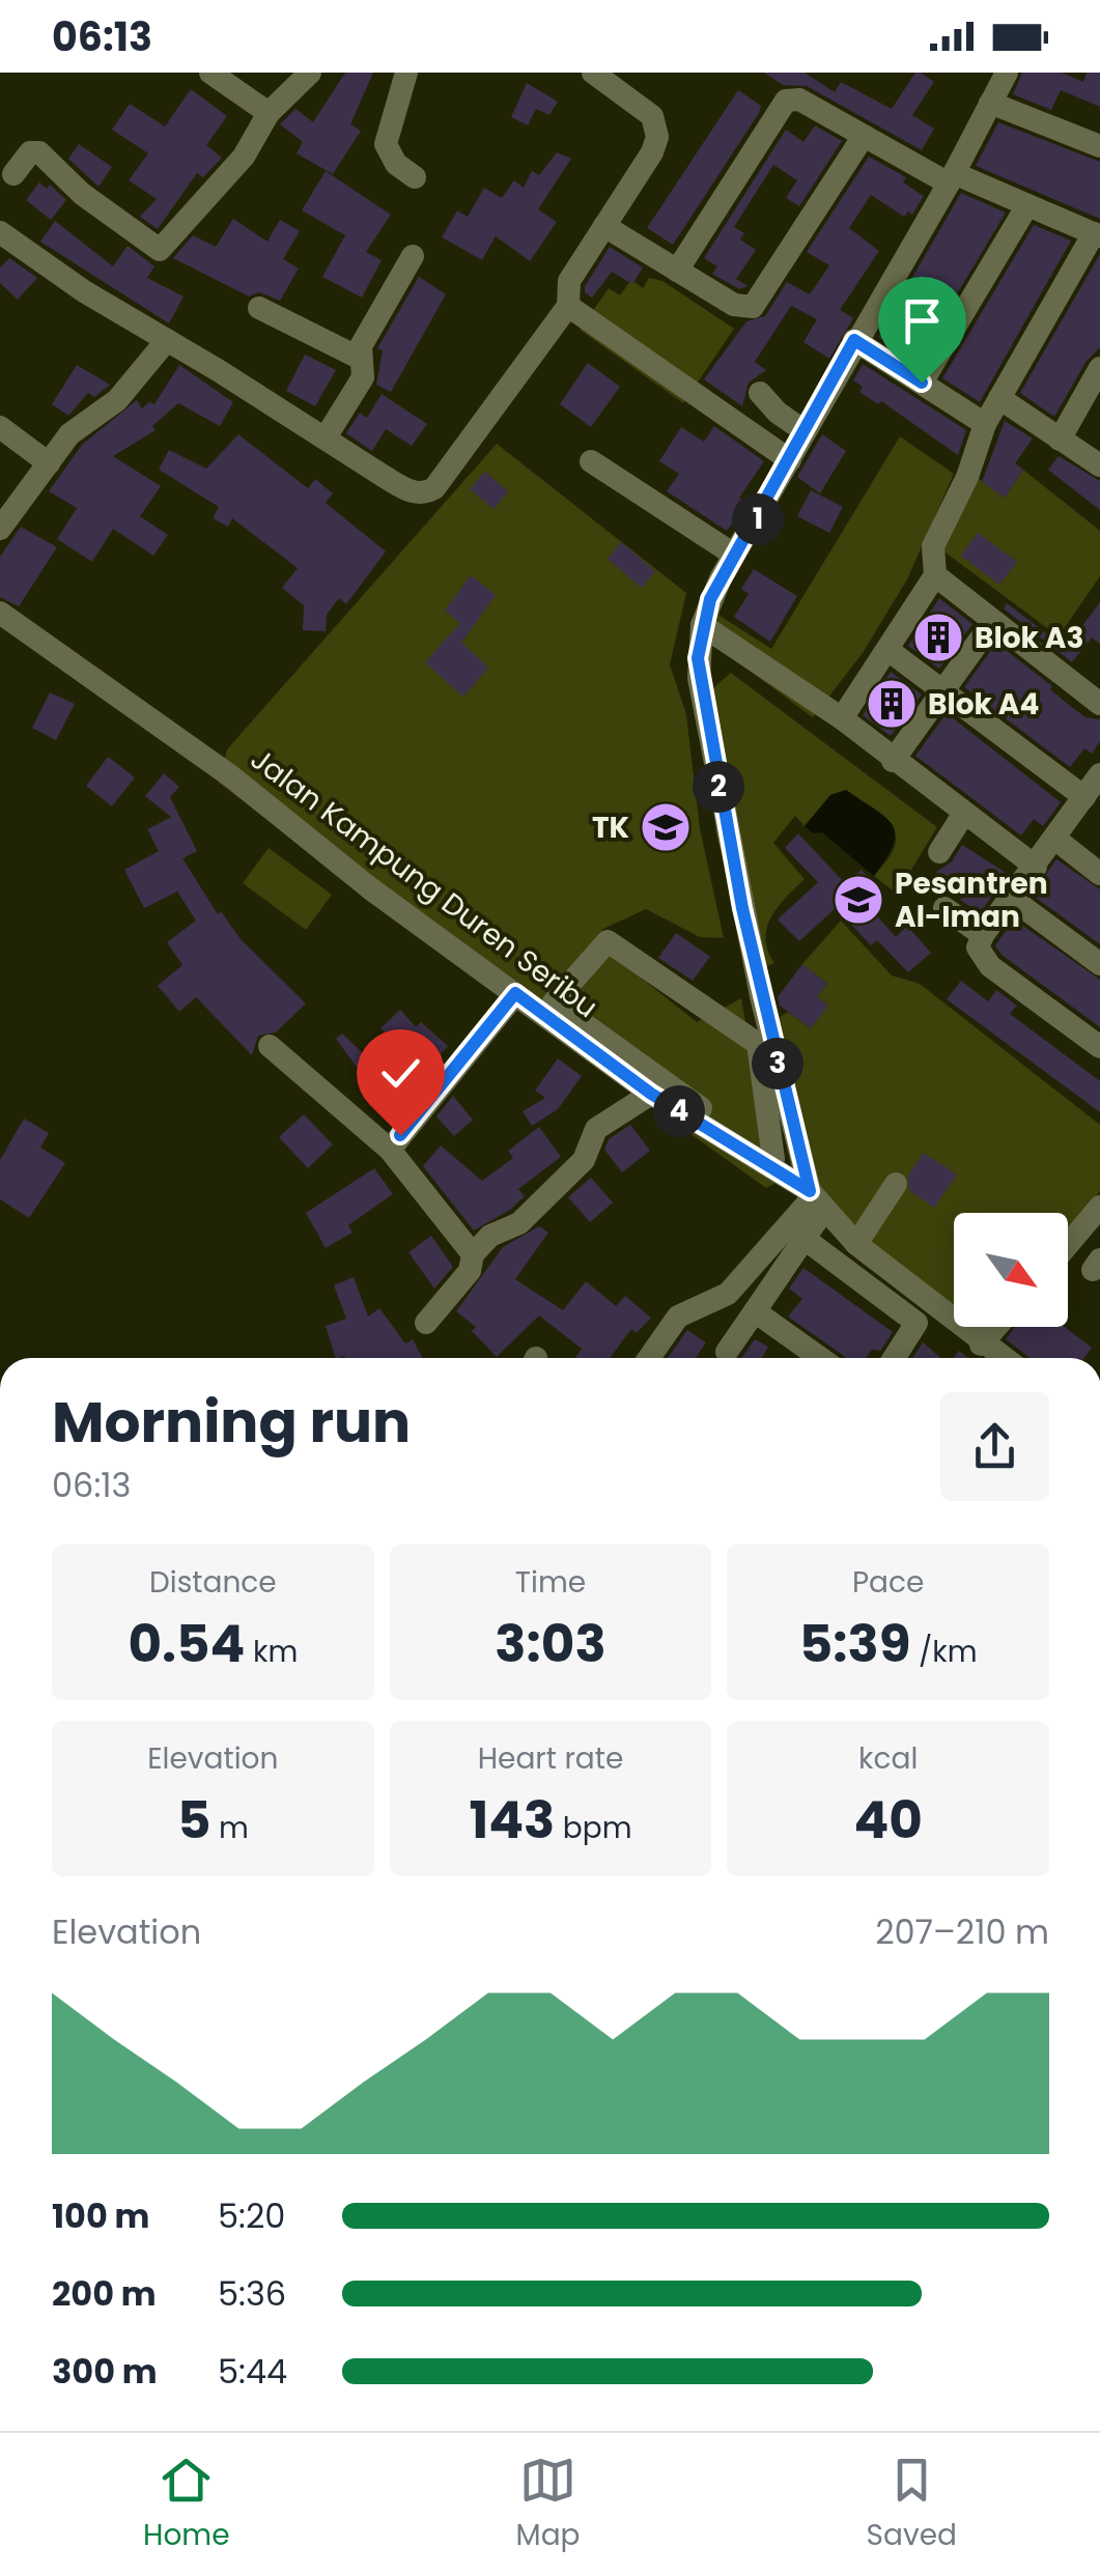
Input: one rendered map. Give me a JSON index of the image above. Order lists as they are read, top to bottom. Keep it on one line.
{"streets":{"street":["Jalan Kampung Duren Seribu"]},"places":{"building":["Blok A3","Blok A4"],"school or university":["TK","Pesantren Al-Iman"]},"north":"bottom right","page":{"status":"06:13","pins":["1","2","3","4"],"heading":["Morning run","06:13"],"stats":[["Distance","0.54 km"],["Time","3:03"],["Pace","5:39 /km"],["Elevation","5 m"],["Heart rate","143 bpm"],["kcal","40"]],"chart":["Elevation","207–210 m"],"list":[{"name":"100 m","note":"5:20"},{"name":"200 m","note":"5:36"},{"name":"300 m","note":"5:44"}],"tabs":["Home","Map","Saved"]}}
